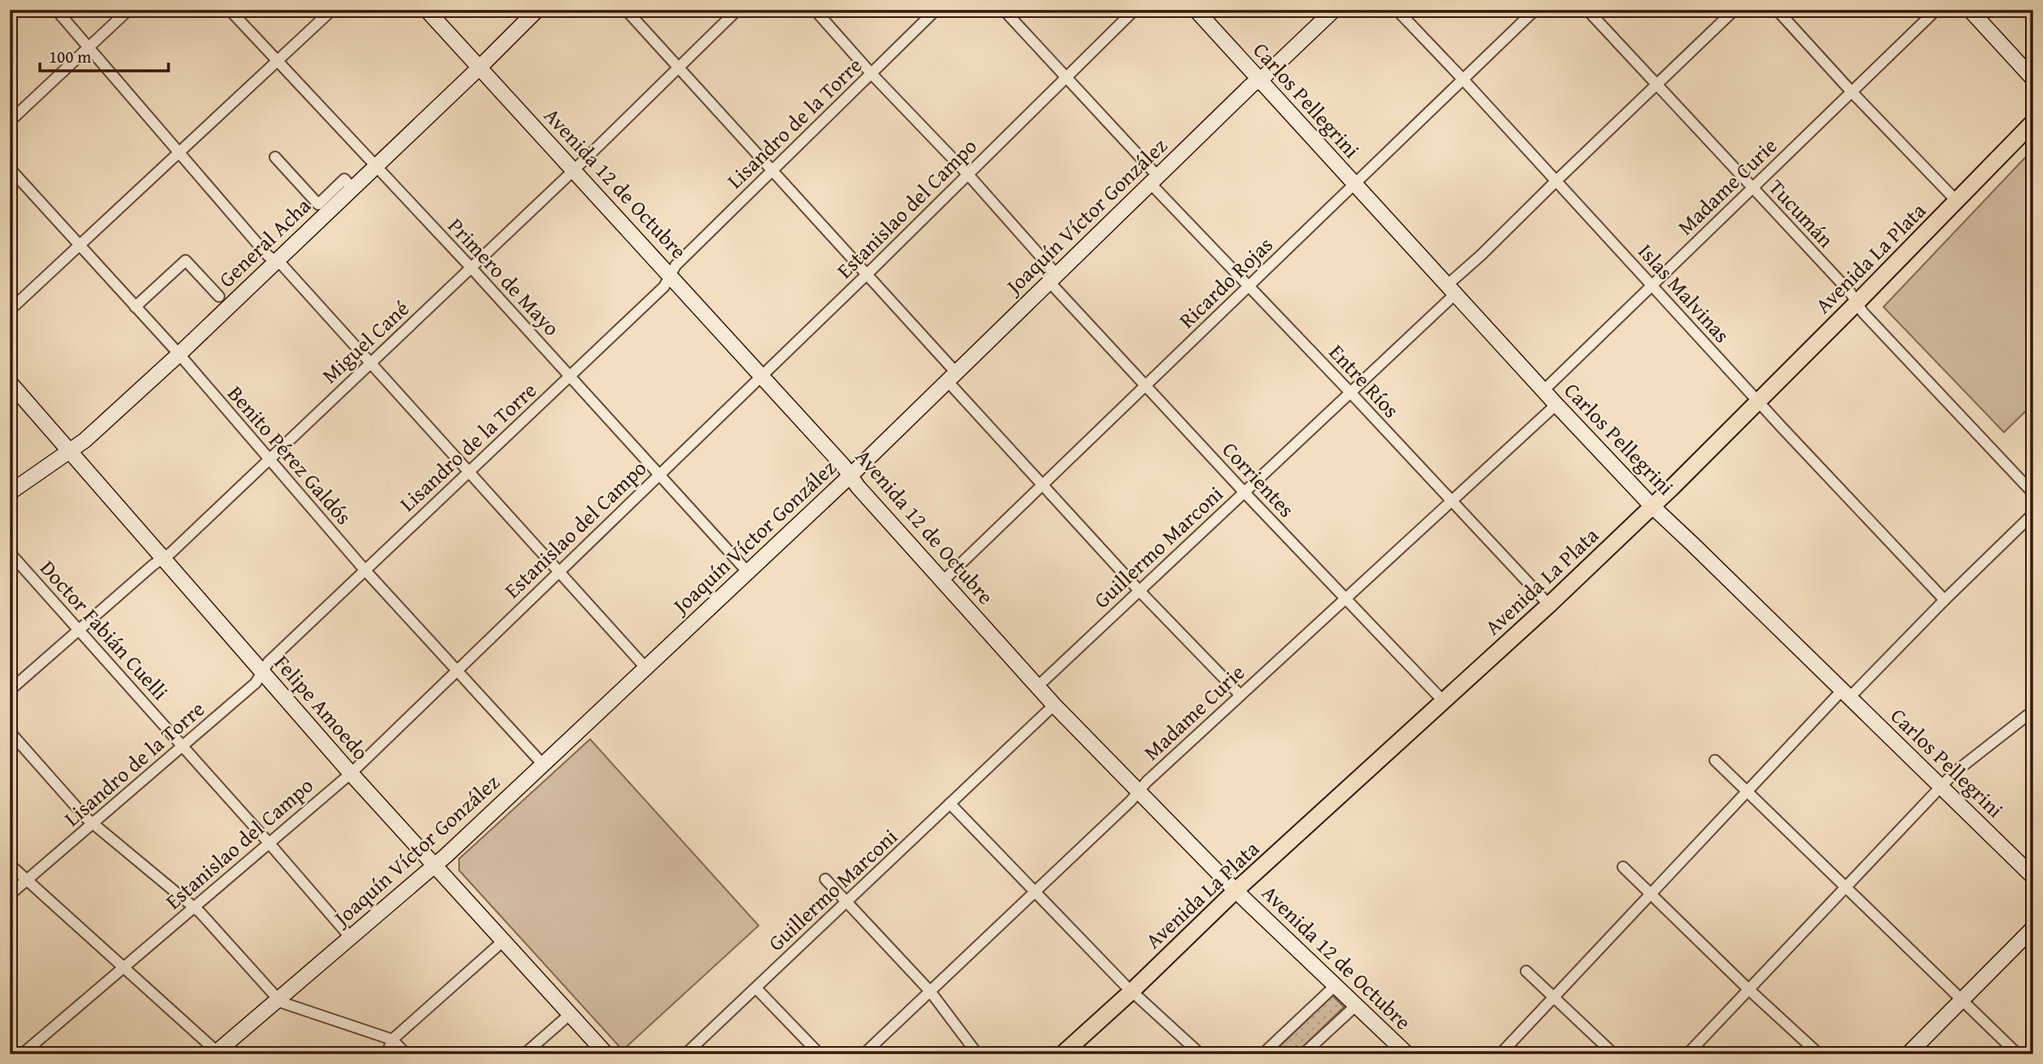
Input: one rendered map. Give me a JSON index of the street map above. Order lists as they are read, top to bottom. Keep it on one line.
{"streets":{"main road":["Avenida La Plata"],"street":["Carlos Pellegrini","Lisandro de la Torre","Avenida 12 de Octubre","Madame Curie","Estanislao del Campo","Tucumán","Joaquín Víctor González","General Acha","Primero de Mayo","Ricardo Rojas","Islas Malvinas","Miguel Cané","Entre Ríos","Benito Pérez Galdós","Corrientes","Guillermo Marconi","Doctor Fabián Cuelli","Felipe Amoedo"]},"crossings":[["Carlos Pellegrini","Madame Curie"],["Carlos Pellegrini","Joaquín Víctor González"],["Carlos Pellegrini","Avenida La Plata"],["Carlos Pellegrini","Ricardo Rojas"],["Carlos Pellegrini","Guillermo Marconi"],["Lisandro de la Torre","Avenida 12 de Octubre"],["Lisandro de la Torre","Primero de Mayo"],["Lisandro de la Torre","Benito Pérez Galdós"],["Lisandro de la Torre","Corrientes"],["Lisandro de la Torre","Doctor Fabián Cuelli"],["Lisandro de la Torre","Felipe Amoedo"],["Avenida 12 de Octubre","Madame Curie"],["Avenida 12 de Octubre","Estanislao del Campo"],["Avenida 12 de Octubre","Joaquín Víctor González"],["Avenida 12 de Octubre","General Acha"],["Avenida 12 de Octubre","Avenida La Plata"],["Avenida 12 de Octubre","Ricardo Rojas"],["Avenida 12 de Octubre","Miguel Cané"],["Avenida 12 de Octubre","Guillermo Marconi"],["Madame Curie","Tucumán"],["Madame Curie","Islas Malvinas"],["Madame Curie","Entre Ríos"],["Madame Curie","Corrientes"],["Estanislao del Campo","Primero de Mayo"],["Estanislao del Campo","Entre Ríos"],["Estanislao del Campo","Benito Pérez Galdós"],["Estanislao del Campo","Corrientes"],["Estanislao del Campo","Doctor Fabián Cuelli"],["Estanislao del Campo","Felipe Amoedo"],["Tucumán","Avenida La Plata"],["Tucumán","Guillermo Marconi"],["Joaquín Víctor González","Primero de Mayo"],["Joaquín Víctor González","Entre Ríos"],["Joaquín Víctor González","Benito Pérez Galdós"],["Joaquín Víctor González","Corrientes"],["Joaquín Víctor González","Doctor Fabián Cuelli"],["Joaquín Víctor González","Felipe Amoedo"],["General Acha","Primero de Mayo"],["General Acha","Benito Pérez Galdós"],["General Acha","Felipe Amoedo"],["Avenida La Plata","Islas Malvinas"],["Avenida La Plata","Entre Ríos"],["Avenida La Plata","Corrientes"],["Primero de Mayo","Miguel Cané"],["Ricardo Rojas","Islas Malvinas"],["Ricardo Rojas","Entre Ríos"],["Ricardo Rojas","Corrientes"],["Islas Malvinas","Guillermo Marconi"],["Miguel Cané","Benito Pérez Galdós"],["Miguel Cané","Doctor Fabián Cuelli"],["Miguel Cané","Felipe Amoedo"],["Entre Ríos","Guillermo Marconi"],["Corrientes","Guillermo Marconi"]],"scale_bar":"100 m"}
